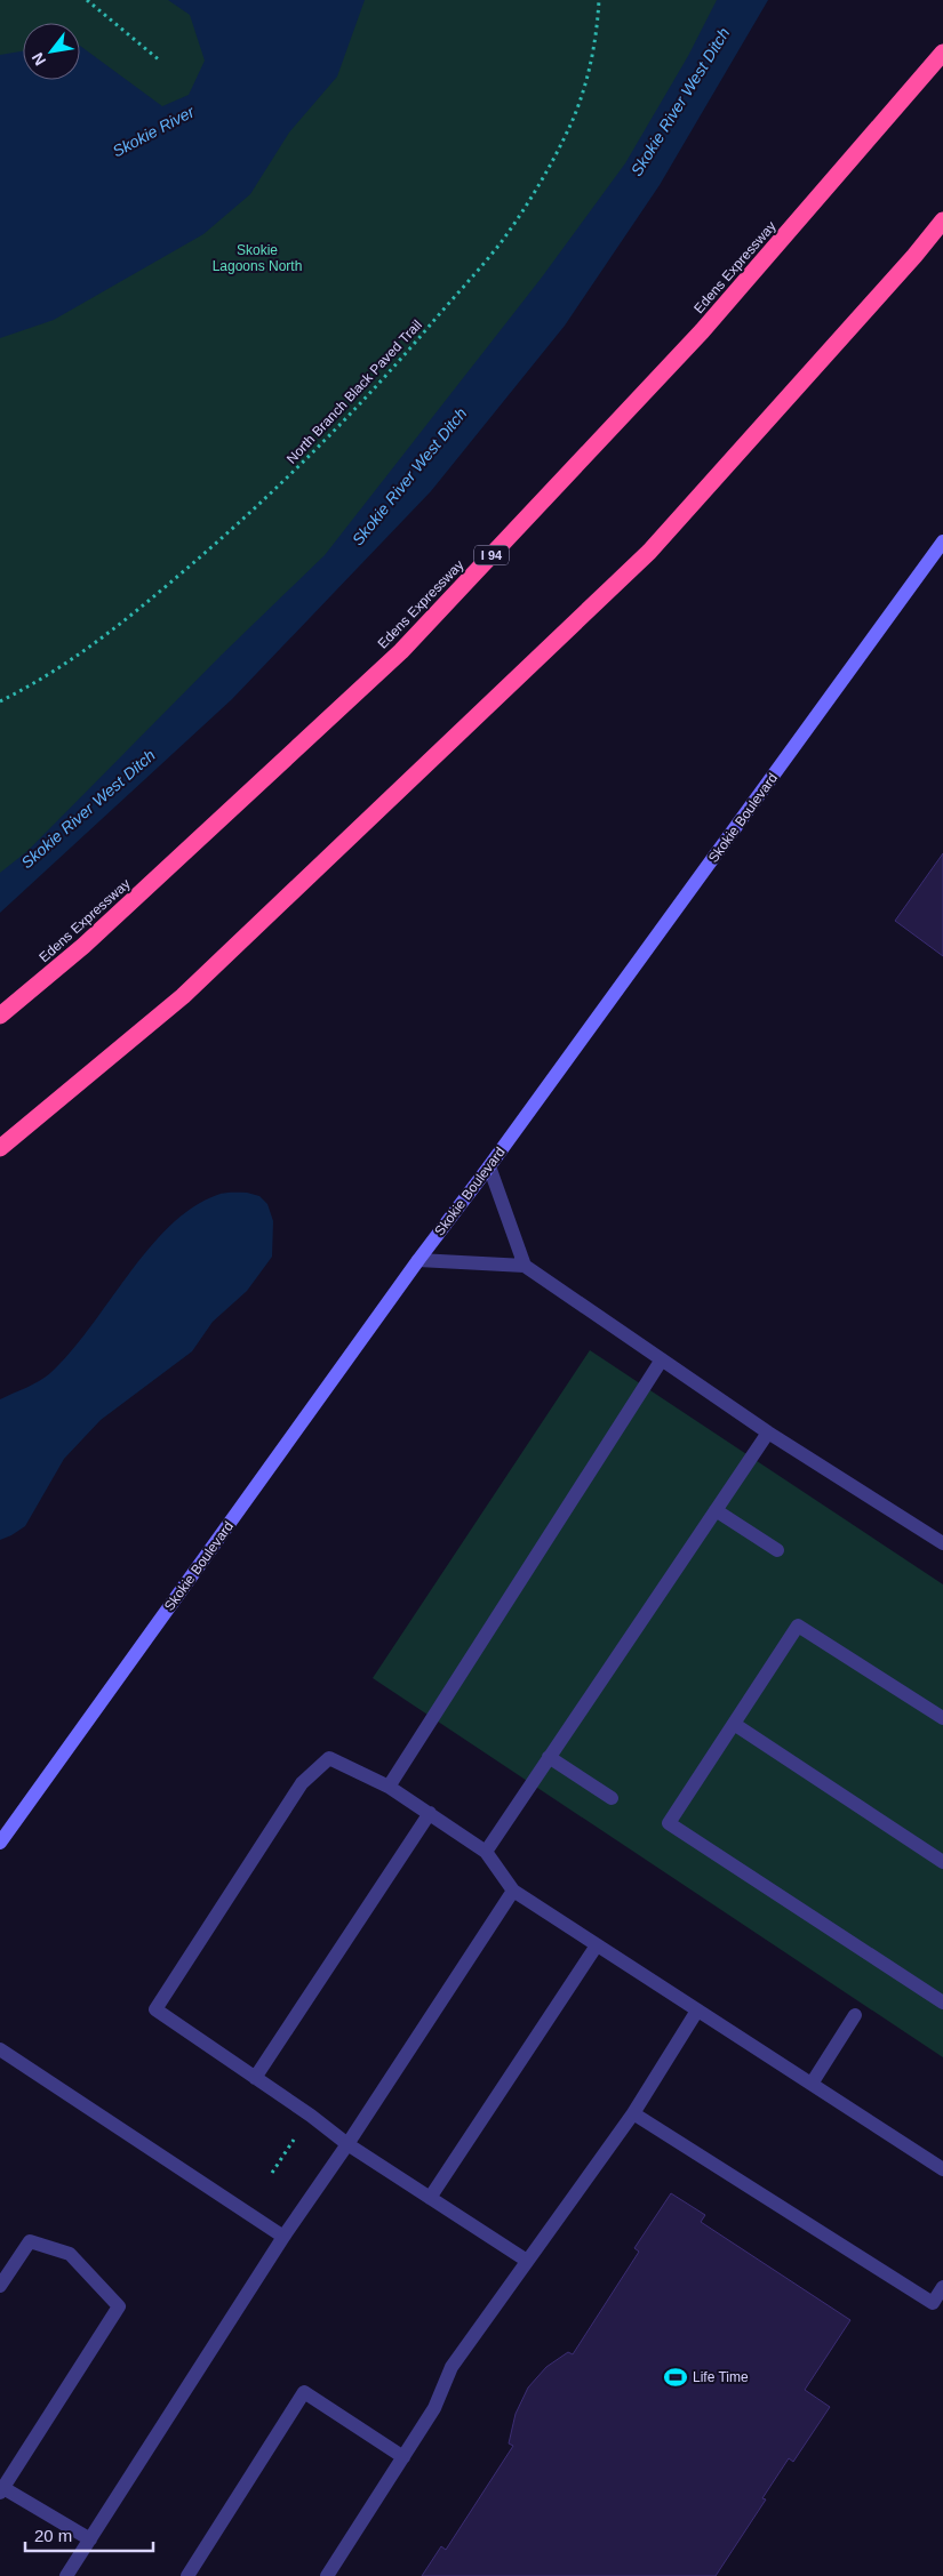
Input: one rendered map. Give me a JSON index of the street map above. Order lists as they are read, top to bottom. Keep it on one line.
{"streets":{"highway":["Edens Expressway","I 94"],"main road":["Skokie Boulevard"],"path":["North Branch Black Paved Trail"]},"water":["Skokie River West Ditch","Skokie River"],"parks":["Skokie Lagoons North"],"places":{"sports":["Life Time"]},"scale_bar":"20 m","north":"bottom left"}
